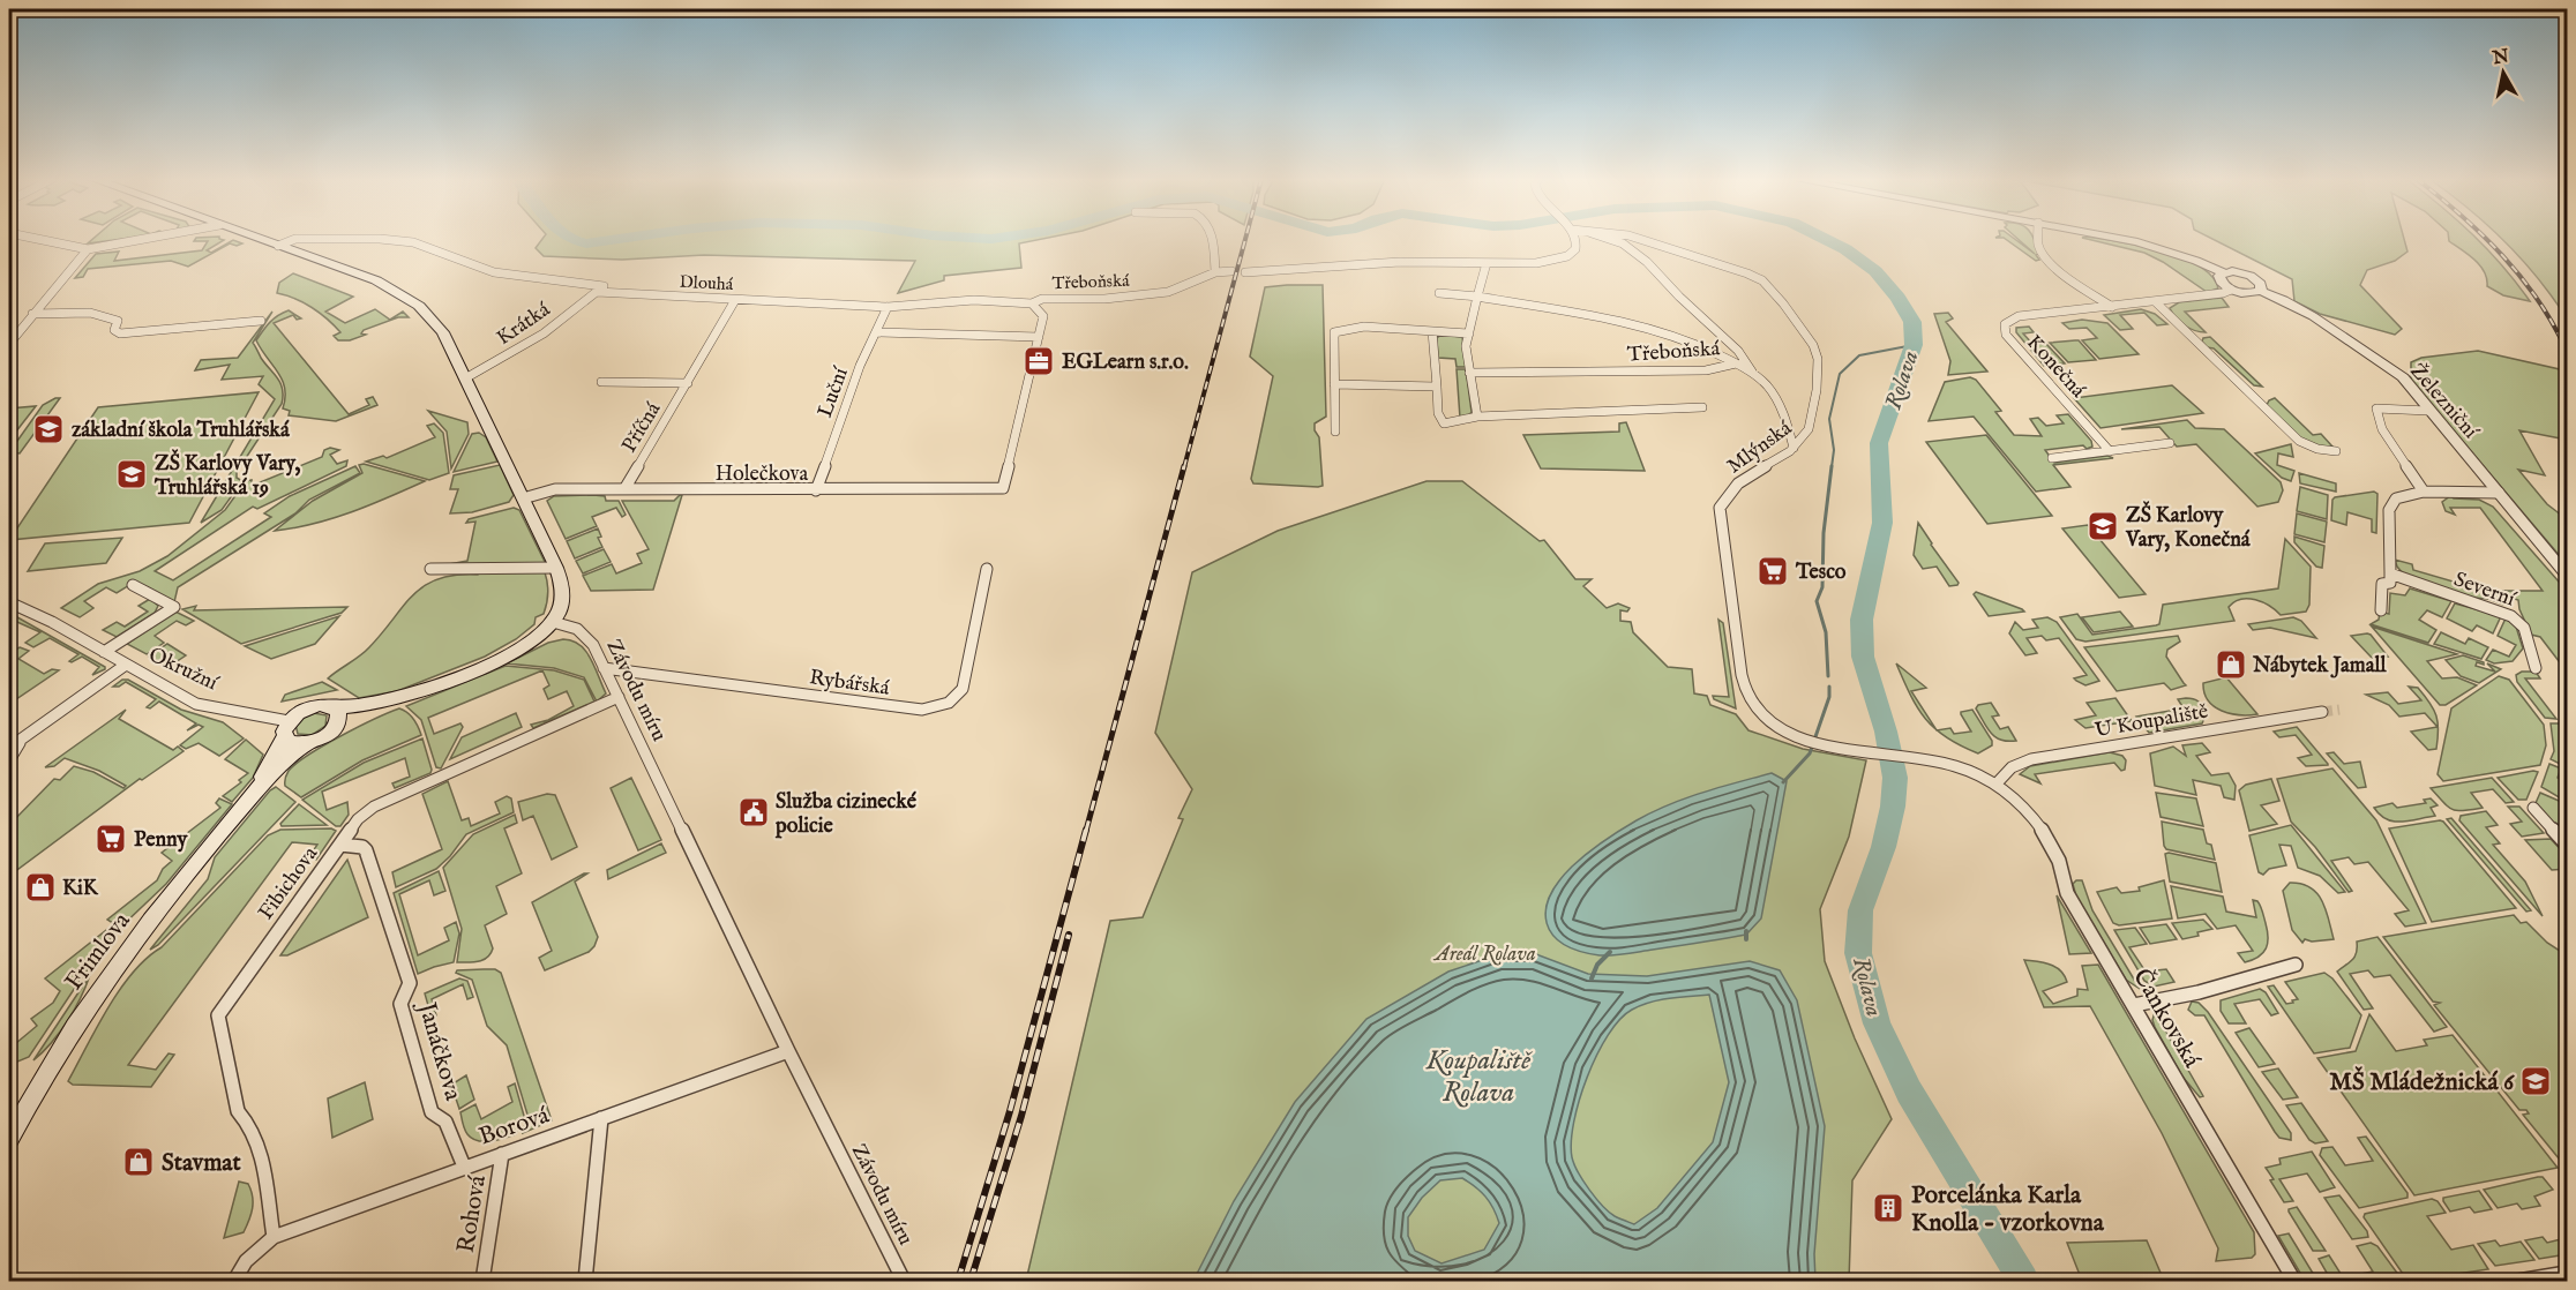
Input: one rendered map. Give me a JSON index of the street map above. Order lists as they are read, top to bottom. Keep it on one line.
{"streets":{"main road":["Okružní","Frimlova"],"street":["Třeboňská","Dlouhá","Krátká","Konečná","Luční","Železniční","Příčná","Mlýnská","Holečkova","Severní","Rybářská","Závodu míru","U Koupaliště","Fibichova","Čankovská","Janáčkova","Borová","Rohová"]},"crossings":[["Třeboňská","Dlouhá"],["Dlouhá","Krátká"],["Dlouhá","Luční"],["Dlouhá","Příčná"],["Luční","Holečkova"],["Příčná","Holečkova"],["Mlýnská","Čankovská"],["Okružní","Frimlova"],["Rybářská","Závodu míru"],["Závodu míru","Fibichova"],["Závodu míru","Borová"],["U Koupaliště","Čankovská"],["Fibichova","Janáčkova"],["Fibichova","Borová"],["Janáčkova","Borová"],["Borová","Rohová"]],"water":["Rolava","Koupaliště Rolava"],"parks":["Areál Rolava"],"places":{"office":["EGLearn s.r.o."],"school or university":["základní škola Truhlářská","ZŠ Karlovy Vary, Truhlářská 19","ZŠ Karlovy Vary, Konečná","MŠ Mládežnická 6"],"supermarket":["Tesco","Penny"],"shop":["Nábytek Jamall","KiK","Stavmat"],"public building":["Služba cizinecké policie"],"building":["Porcelánka Karla Knolla - vzorkovna"]},"north":"top"}
